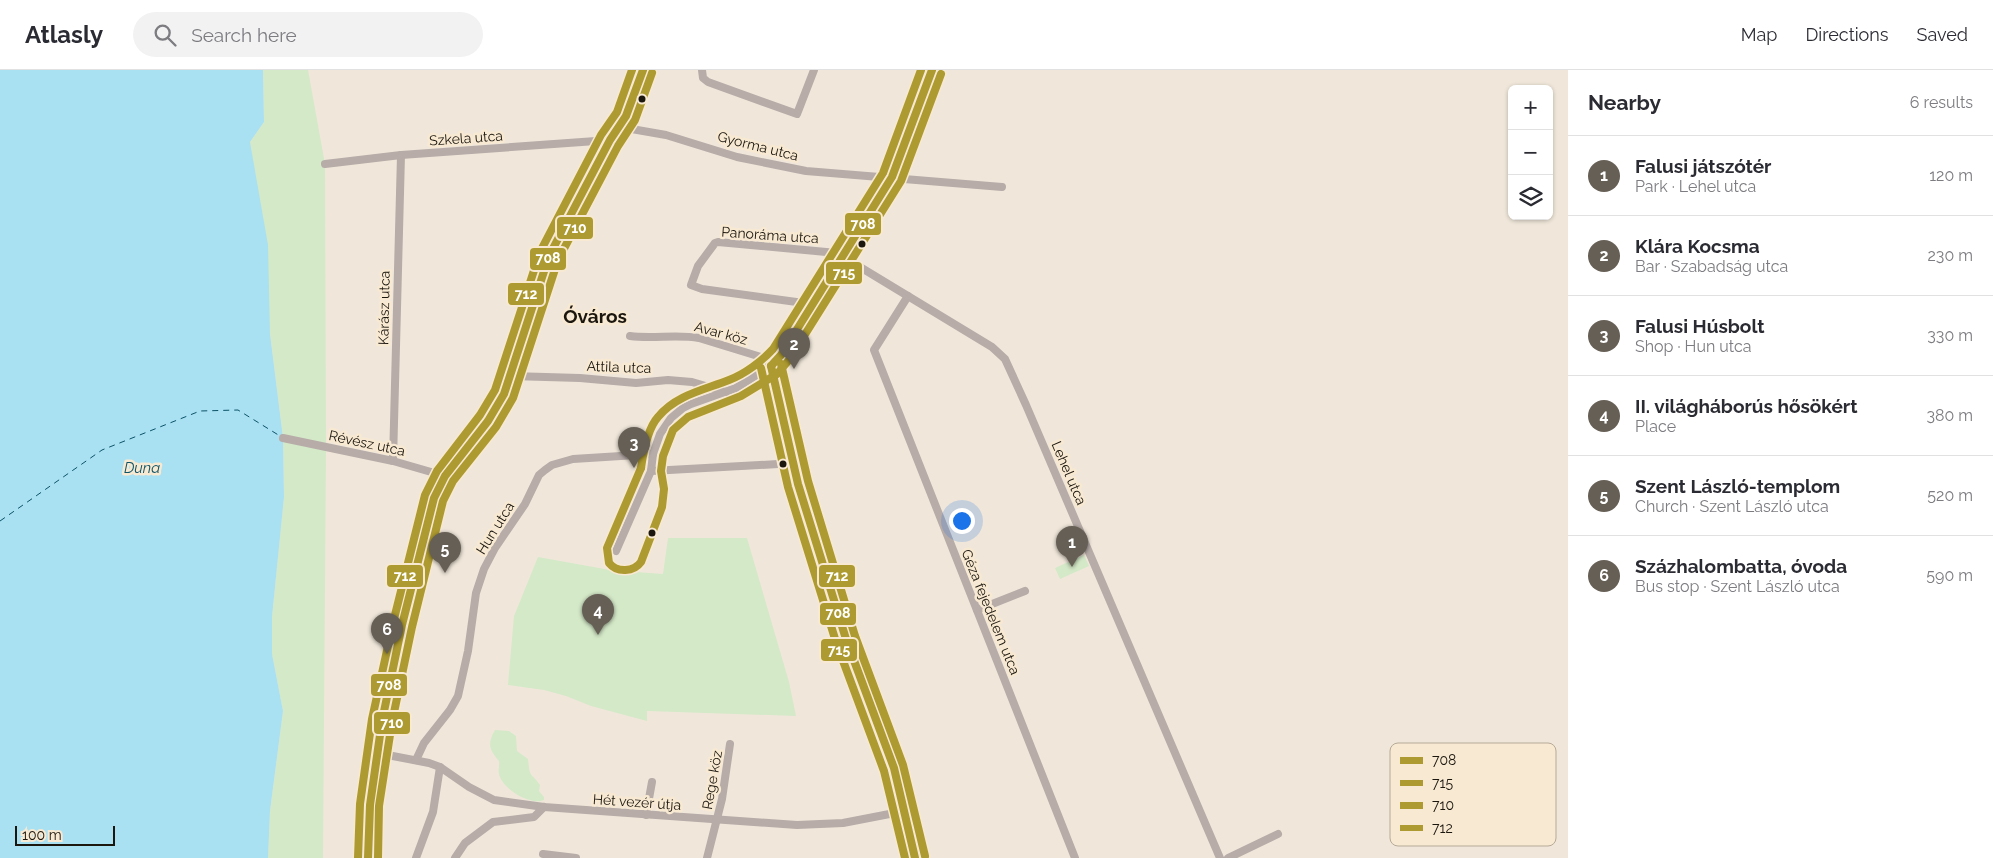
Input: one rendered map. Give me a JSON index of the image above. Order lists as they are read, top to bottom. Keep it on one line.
{"streets":{"street":["Szkela utca","Gyorma utca","Panoráma utca","Kárász utca","Avar köz","Attila utca","Révész utca","Lehel utca","Hun utca","Géza fejedelem utca","Rege köz","Hét vezér útja"]},"crossings":[["Szkela utca","Kárász utca"],["Panoráma utca","Lehel utca"],["Kárász utca","Révész utca"],["Lehel utca","Géza fejedelem utca"],["Hun utca","Hét vezér útja"],["Rege köz","Hét vezér útja"]],"districts":["Óváros"],"water":["Duna"],"lines":["transit line 708","transit line 712","transit line 710","transit line 715"],"legend":["708","715","710","712"],"scale_bar":"100 m","page":{"header":"Atlasly","search":"Search here","nav":["Map","Directions","Saved"],"heading":["Nearby","6 results"],"map_buttons":["+","−"],"list":[{"mark":"1","name":"Falusi játszótér","note":"Park · Lehel utca","value":"120 m"},{"mark":"2","name":"Klára Kocsma","note":"Bar · Szabadság utca","value":"230 m"},{"mark":"3","name":"Falusi Húsbolt","note":"Shop · Hun utca","value":"330 m"},{"mark":"4","name":"II. világháborús hősökért","note":"Place","value":"380 m"},{"mark":"5","name":"Szent László-templom","note":"Church · Szent László utca","value":"520 m"},{"mark":"6","name":"Százhalombatta, óvoda","note":"Bus stop · Szent László utca","value":"590 m"}],"pins":["2","3","1","5","4","6"],"scale":"100 m"}}
